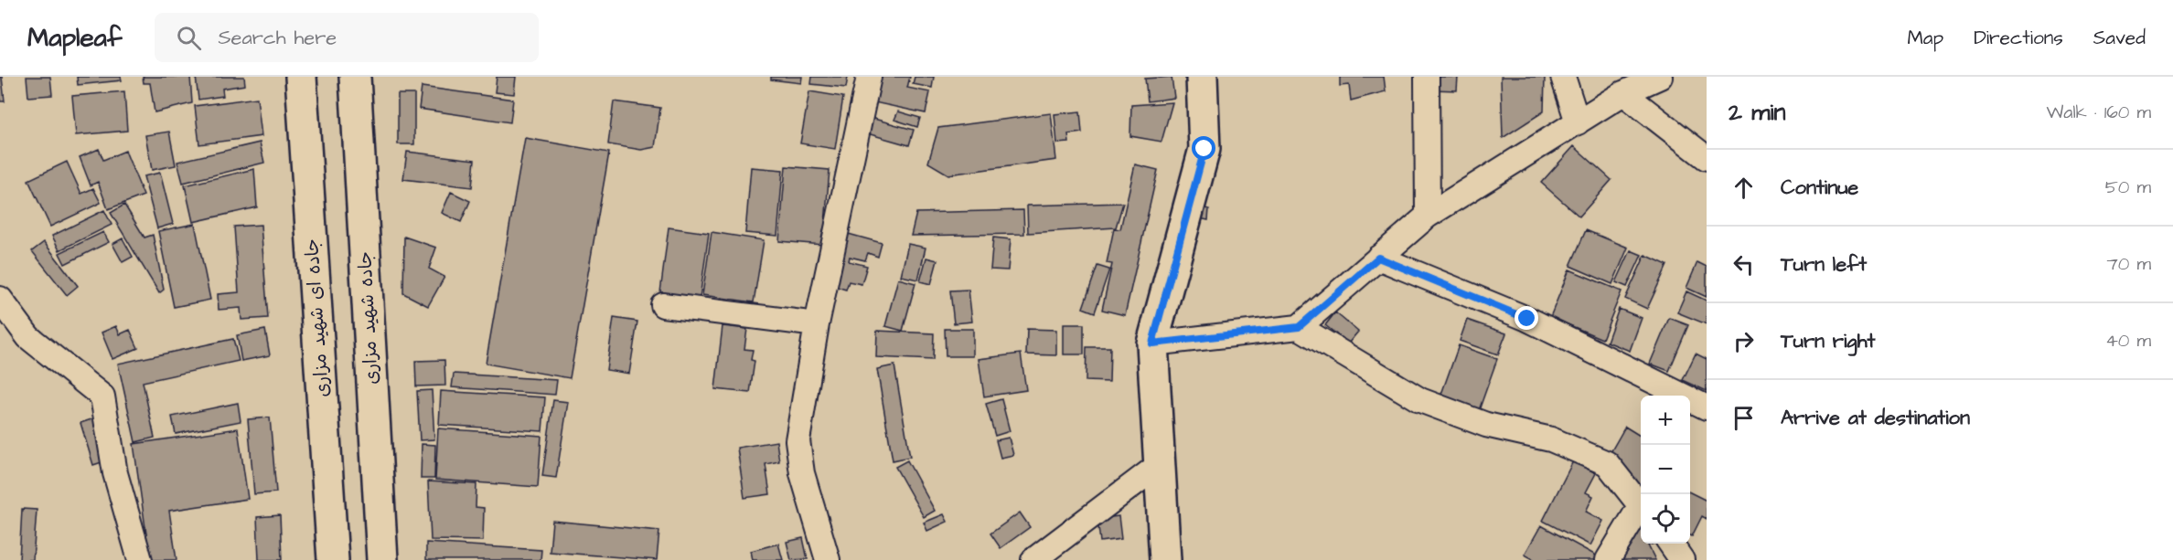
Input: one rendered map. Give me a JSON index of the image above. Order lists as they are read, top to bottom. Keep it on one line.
{"streets":{"main road":["جاده ای شهید مزاری","جاده شهید مزاری"]},"page":{"header":"Mapleaf","search":"Search here","nav":["Map","Directions","Saved"],"heading":["2 min","Walk · 160 m"],"list":[["Continue","50 m"],["Turn left","70 m"],["Turn right","40 m"],"Arrive at destination"],"map_buttons":["+","−"]}}
